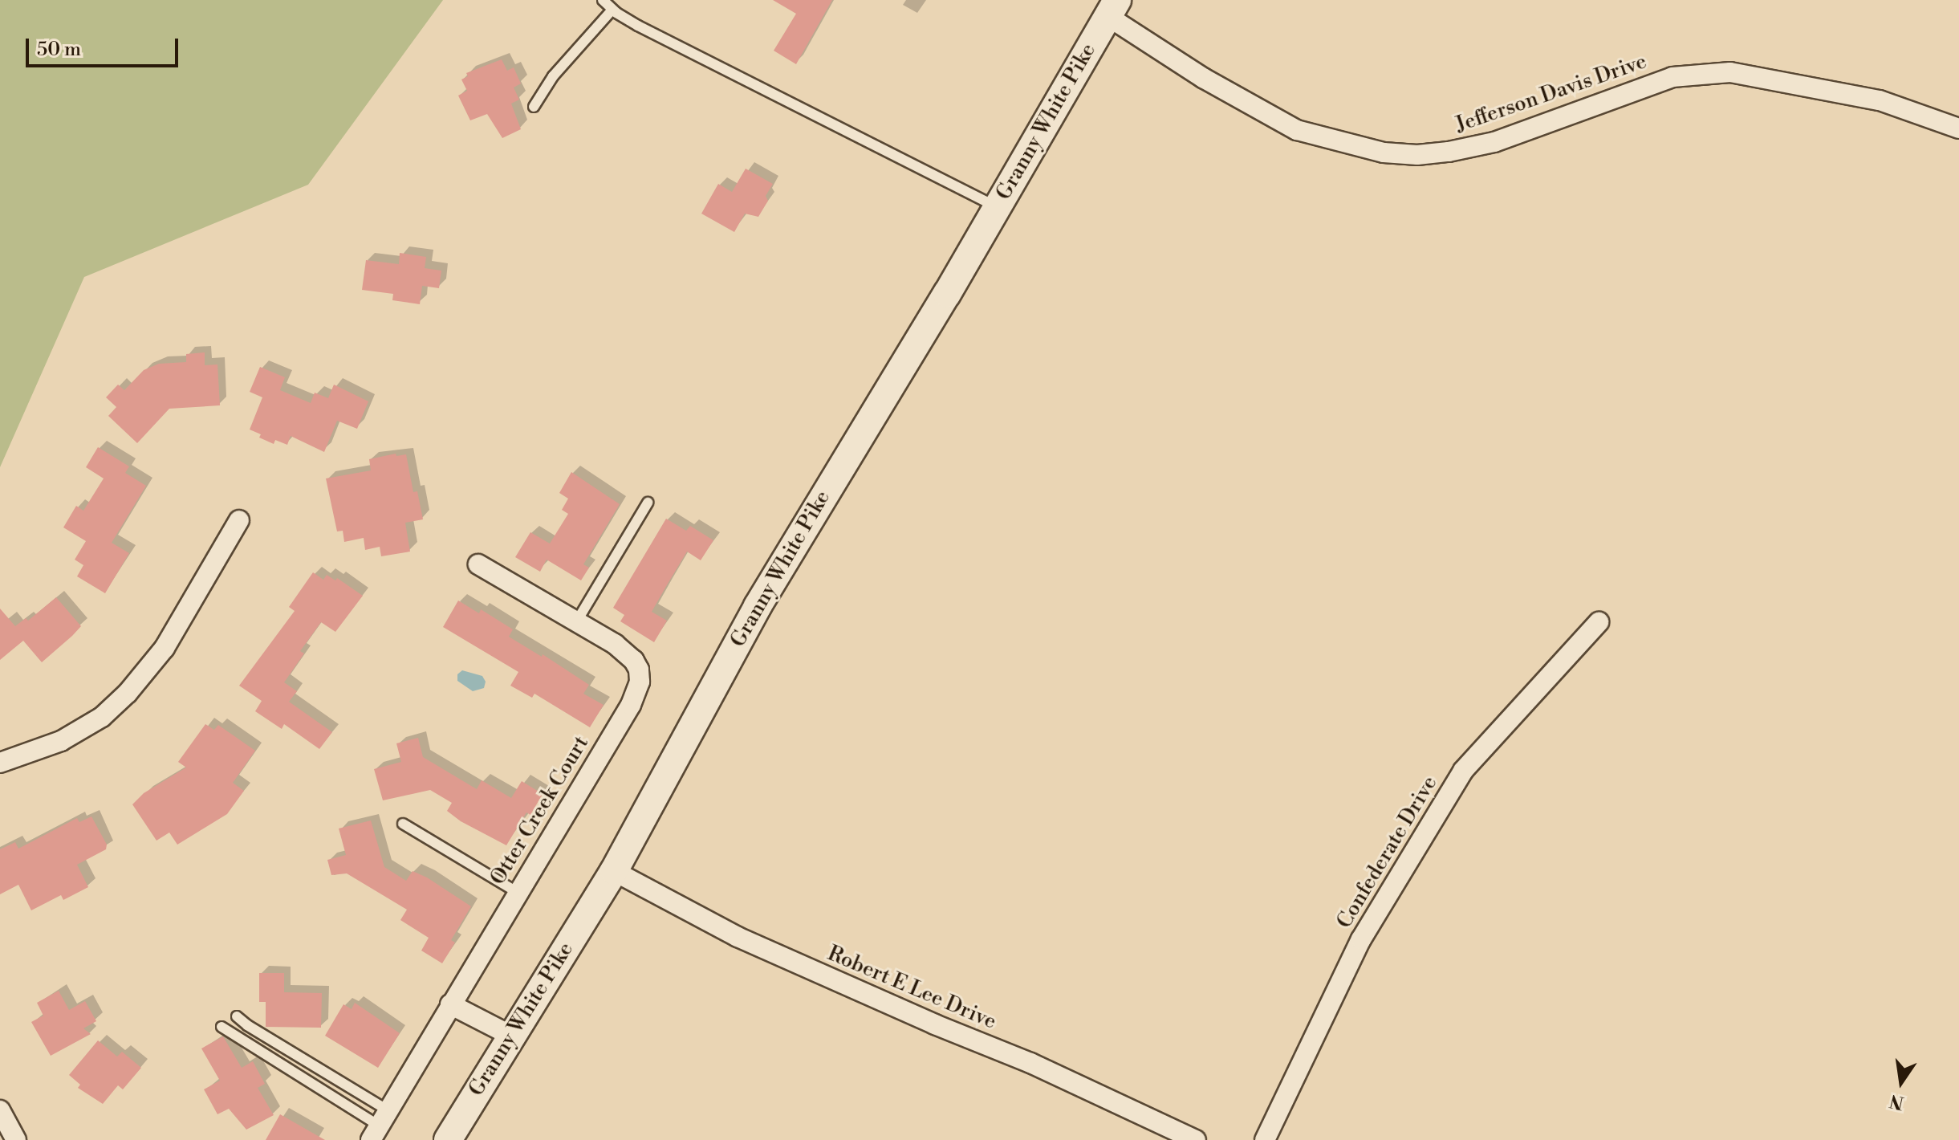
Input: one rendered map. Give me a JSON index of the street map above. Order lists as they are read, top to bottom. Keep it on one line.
{"streets":{"main road":["Granny White Pike"],"street":["Jefferson Davis Drive","Otter Creek Court","Confederate Drive","Robert E Lee Drive"]},"crossings":[["Jefferson Davis Drive","Granny White Pike"],["Granny White Pike","Robert E Lee Drive"]],"scale_bar":"50 m","north":"bottom"}
